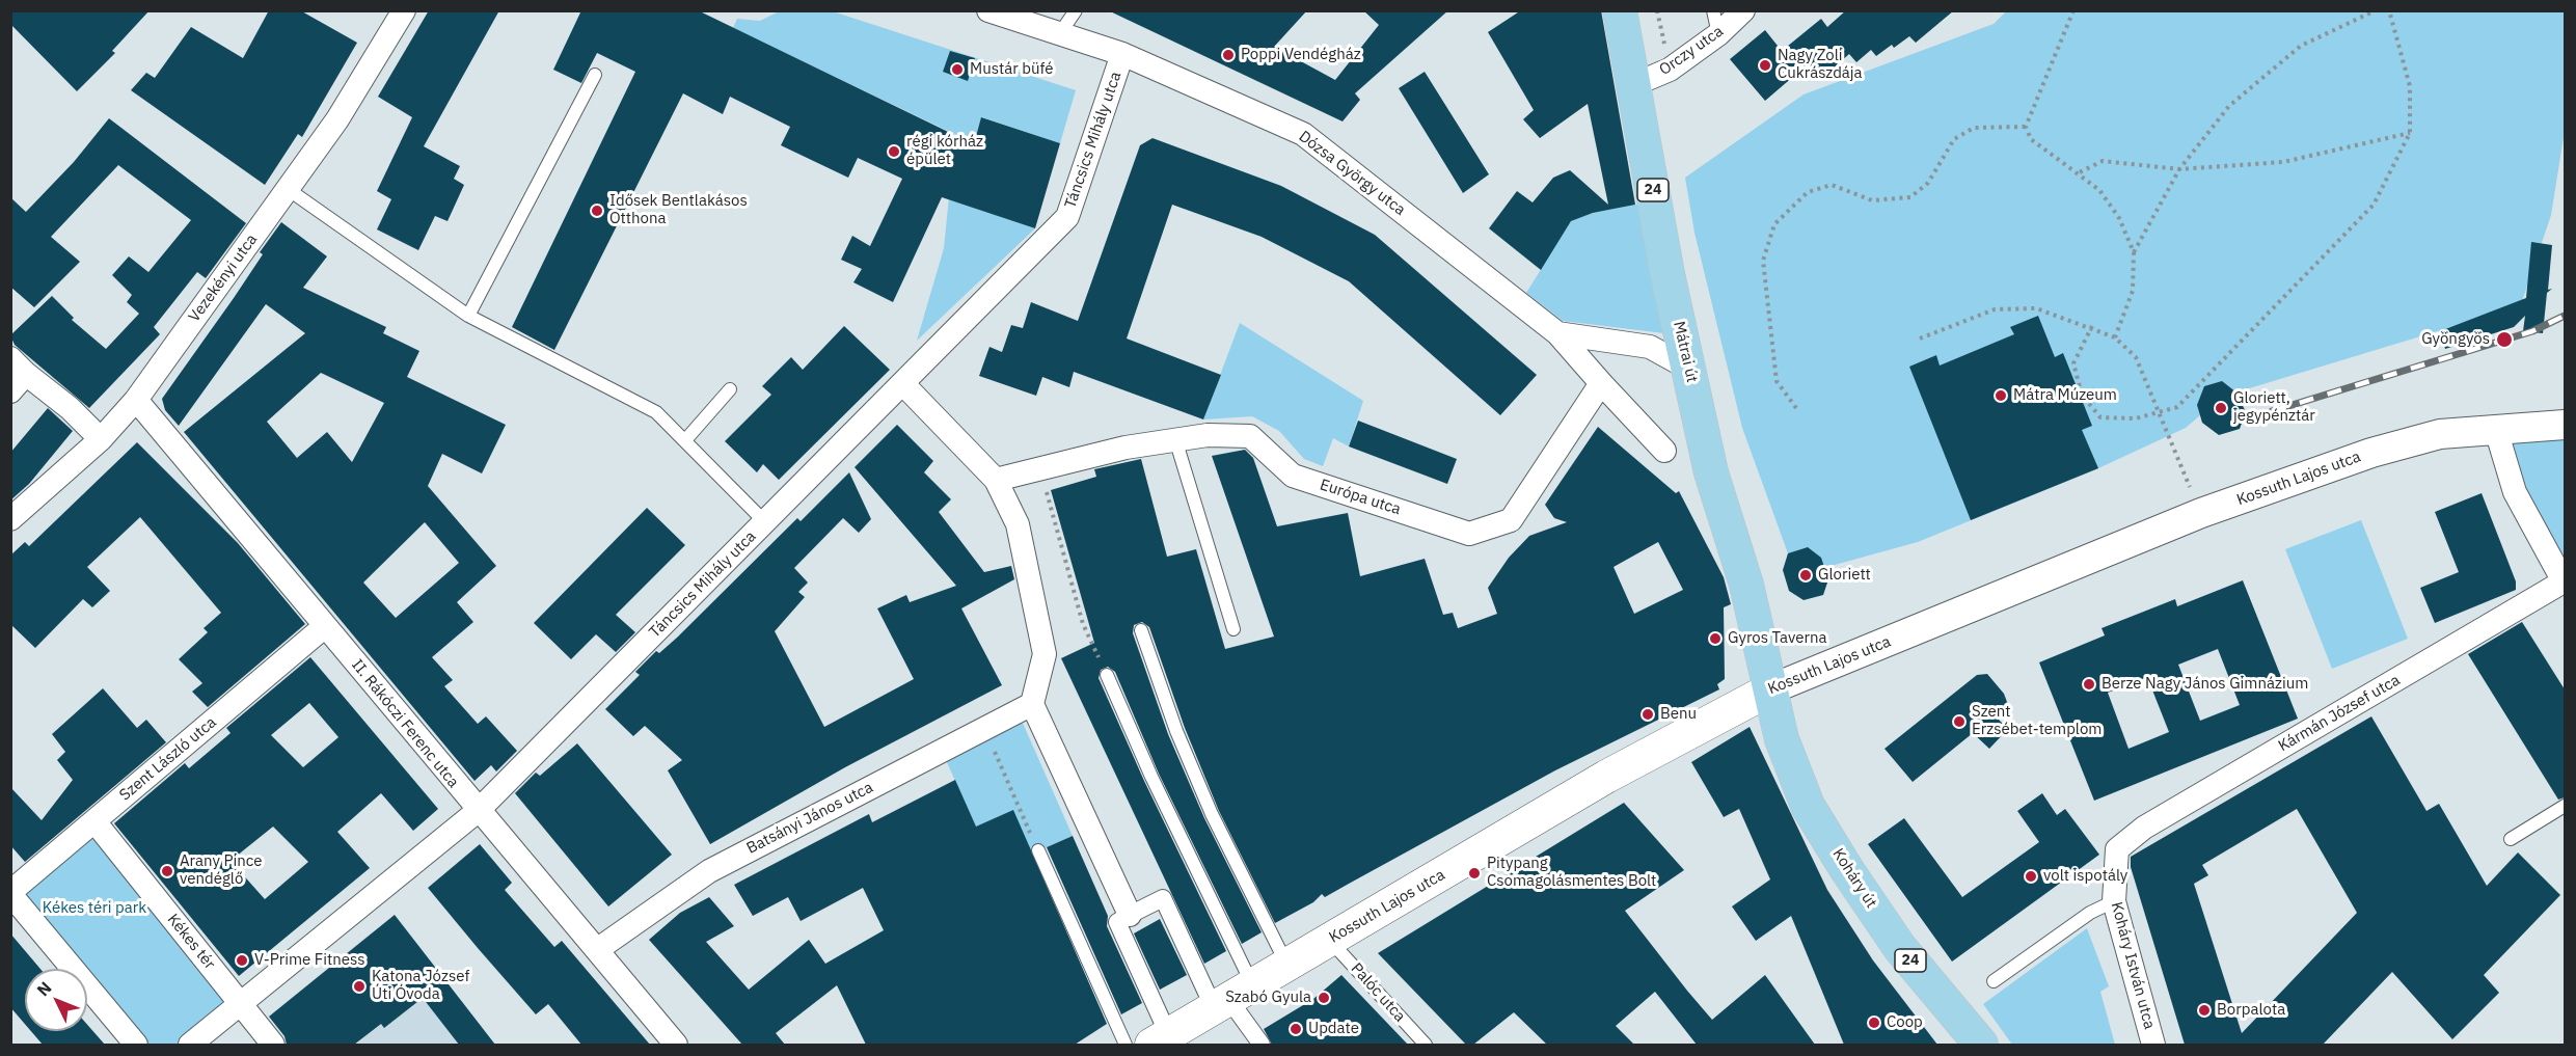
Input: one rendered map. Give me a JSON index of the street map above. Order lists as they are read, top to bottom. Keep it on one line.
{"streets":{"main road":["24","Mátrai út","Kossuth Lajos utca","Koháry út"],"street":["Orczy utca","Táncsics Mihály utca","Dózsa György utca","Vezekényi utca","Európa utca","Kármán József utca","II. Rákóczi Ferenc utca","Szent László utca","Batsányi János utca","Kékes tér","Koháry István utca"],"lane":["Palóc utca"]},"crossings":[["Orczy utca","Mátrai út"],["Táncsics Mihály utca","Dózsa György utca"],["Táncsics Mihály utca","II. Rákóczi Ferenc utca"],["Táncsics Mihály utca","Kékes tér"],["Dózsa György utca","Mátrai út"],["Vezekényi utca","II. Rákóczi Ferenc utca"],["Mátrai út","Kossuth Lajos utca"],["Mátrai út","Koháry út"],["Kossuth Lajos utca","Koháry út"],["Kossuth Lajos utca","Palóc utca"],["Kármán József utca","Koháry István utca"],["II. Rákóczi Ferenc utca","Szent László utca"],["II. Rákóczi Ferenc utca","Batsányi János utca"],["Szent László utca","Kékes tér"]],"parks":["Kékes téri park"],"places":["Poppi Vendégház","Nagy Zoli Cukrászdája","Mustár büfé","régi kórház épület","Idősek Bentlakásos Otthona","Gyöngyös","Mátra Múzeum","Gloriett, jegypénztár","Gloriett","Gyros Taverna","Berze Nagy János Gimnázium","Benu","Szent Erzsébet-templom","Arany Pince vendéglő","Pitypang Csomagolásmentes Bolt","volt ispotály","V-Prime Fitness","Katona József Úti Óvoda","Szabó Gyula","Borpalota","Coop","Update"],"north":"top left"}
